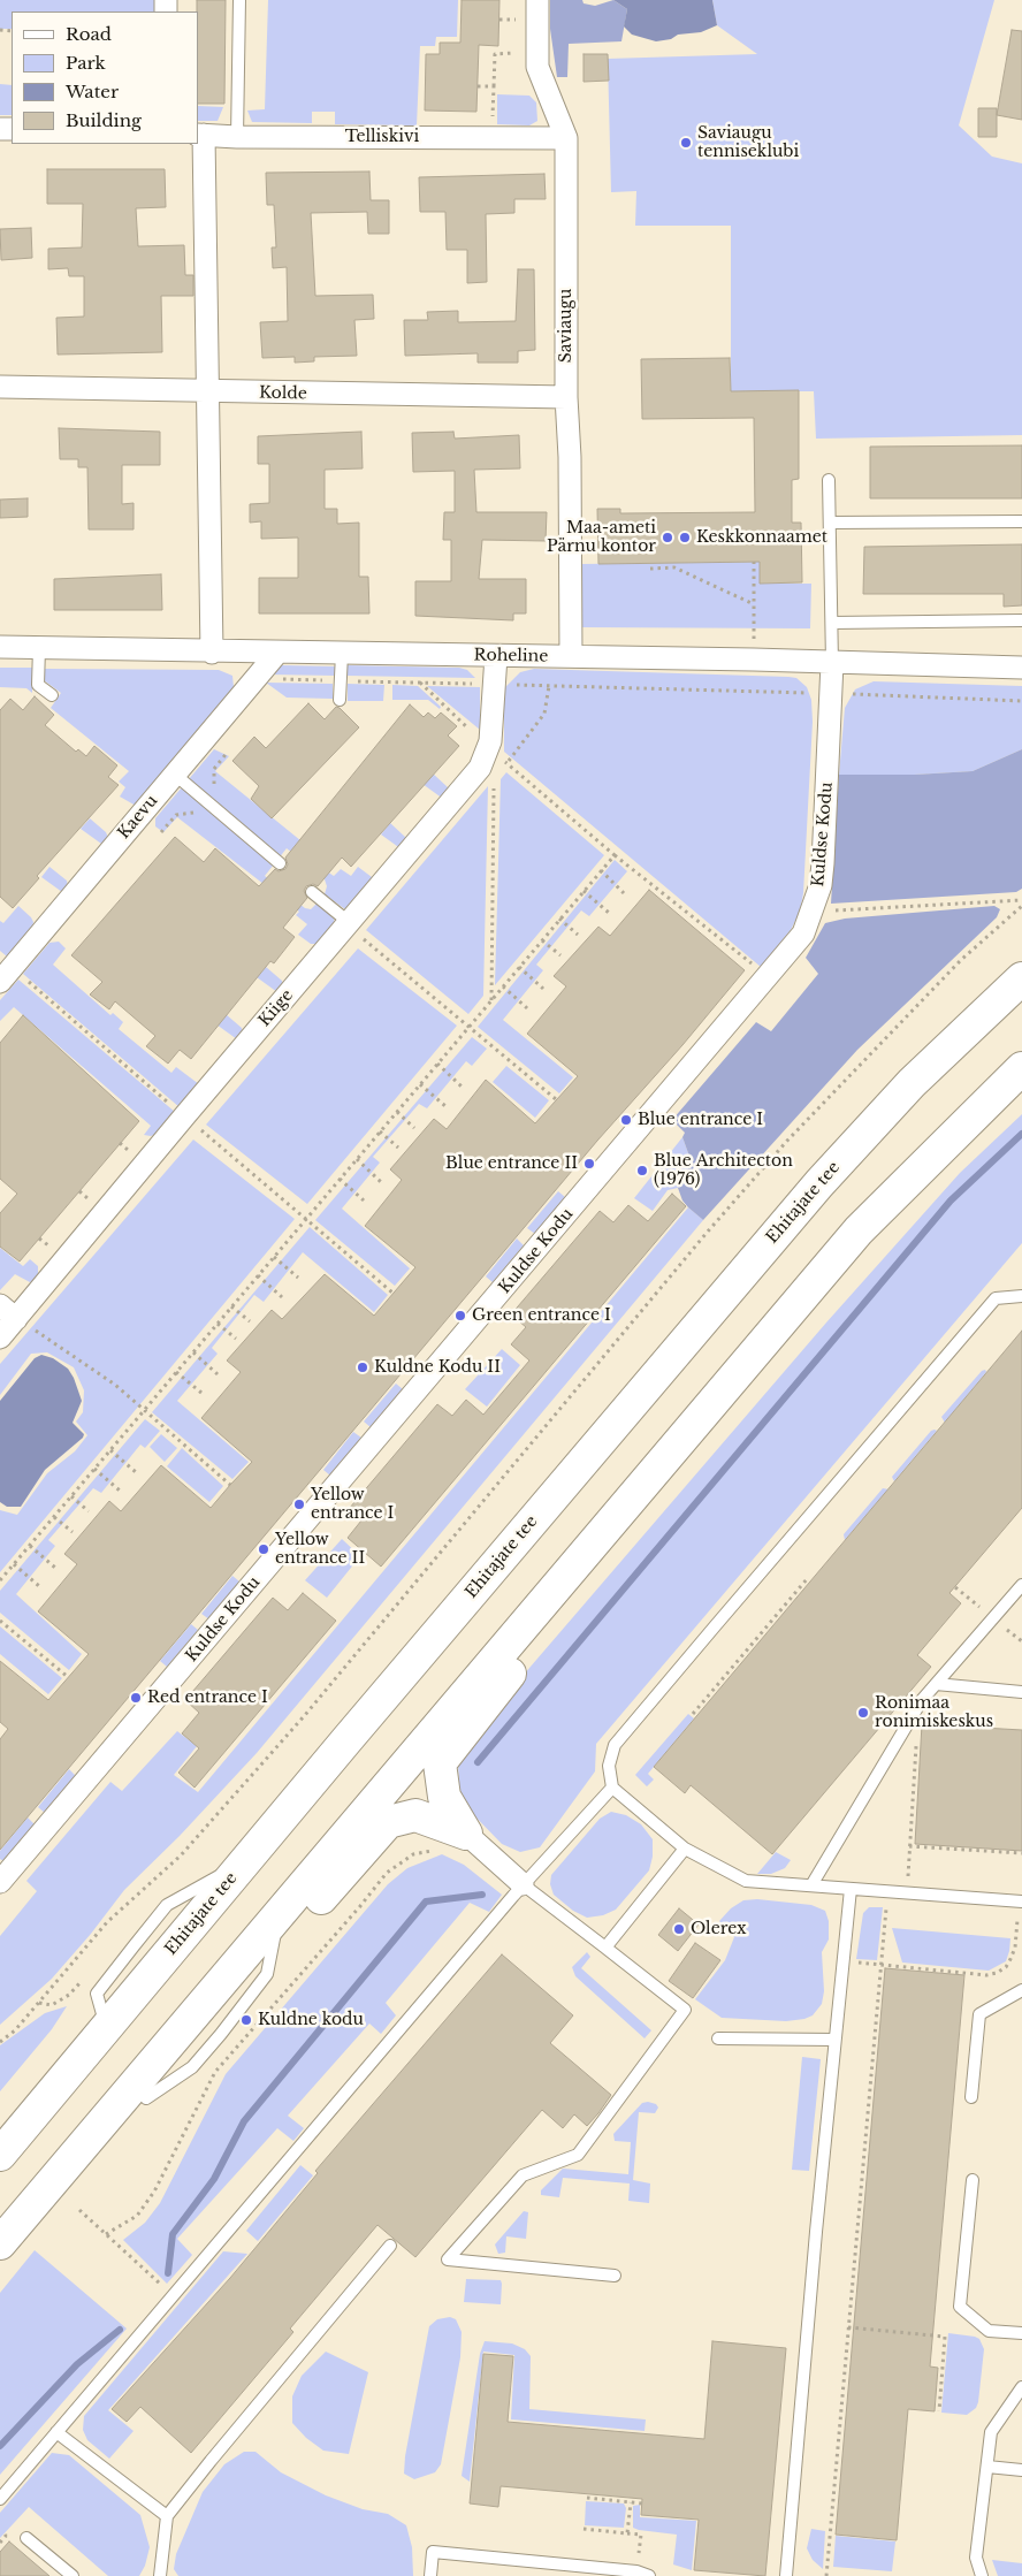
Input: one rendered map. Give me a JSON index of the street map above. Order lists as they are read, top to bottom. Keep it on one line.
{"streets":{"highway":["Ehitajate tee"],"street":["Telliskivi","Saviaugu","Kolde","Roheline","Kaevu","Kuldse Kodu","Kiige"]},"crossings":[["Telliskivi","Saviaugu"],["Saviaugu","Kolde"],["Saviaugu","Roheline"],["Roheline","Kaevu"],["Roheline","Kuldse Kodu"],["Roheline","Kiige"]],"places":["Saviaugu tenniseklubi","Maa-ameti Pärnu kontor","Keskkonnaamet","Blue entrance I","Blue entrance II","Blue Architecton (1976)","Green entrance I","Kuldne Kodu II","Yellow entrance I","Yellow entrance II","Red entrance I","Ronimaa ronimiskeskus","Olerex","Kuldne kodu"],"legend":["Road","Park","Water","Building"]}
